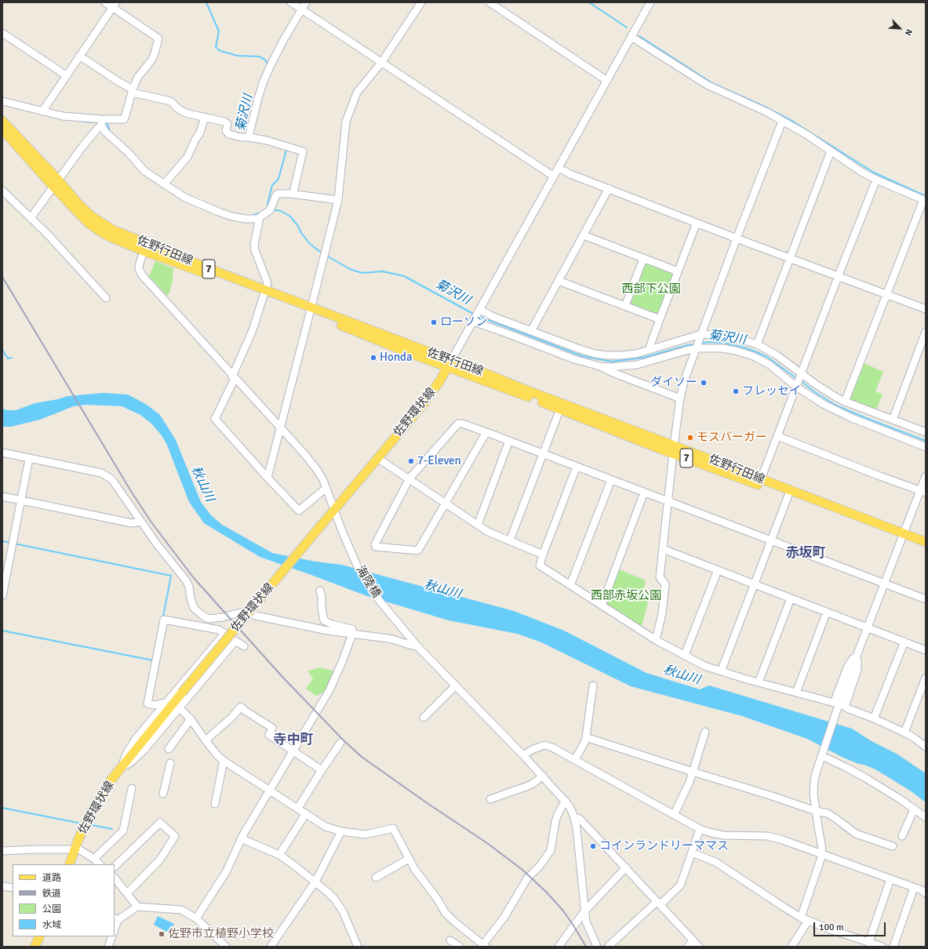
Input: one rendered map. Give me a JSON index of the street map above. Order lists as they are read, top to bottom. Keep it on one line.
{"streets":{"main road":["佐野行田線","7","佐野環状線"],"street":["海陸橋"]},"crossings":[["佐野行田線","佐野環状線"],["佐野行田線","海陸橋"],["佐野環状線","海陸橋"]],"districts":["赤坂町","寺中町"],"water":["菊沢川","秋山川"],"parks":["西部下公園","西部赤坂公園"],"places":["ローソン","Honda","ダイソー","フレッセイ","モスバーガー","7-Eleven","コインランドリーママス","佐野市立植野小学校"],"legend":["道路","鉄道","公園","水域"],"scale_bar":"100 m","north":"bottom right"}
